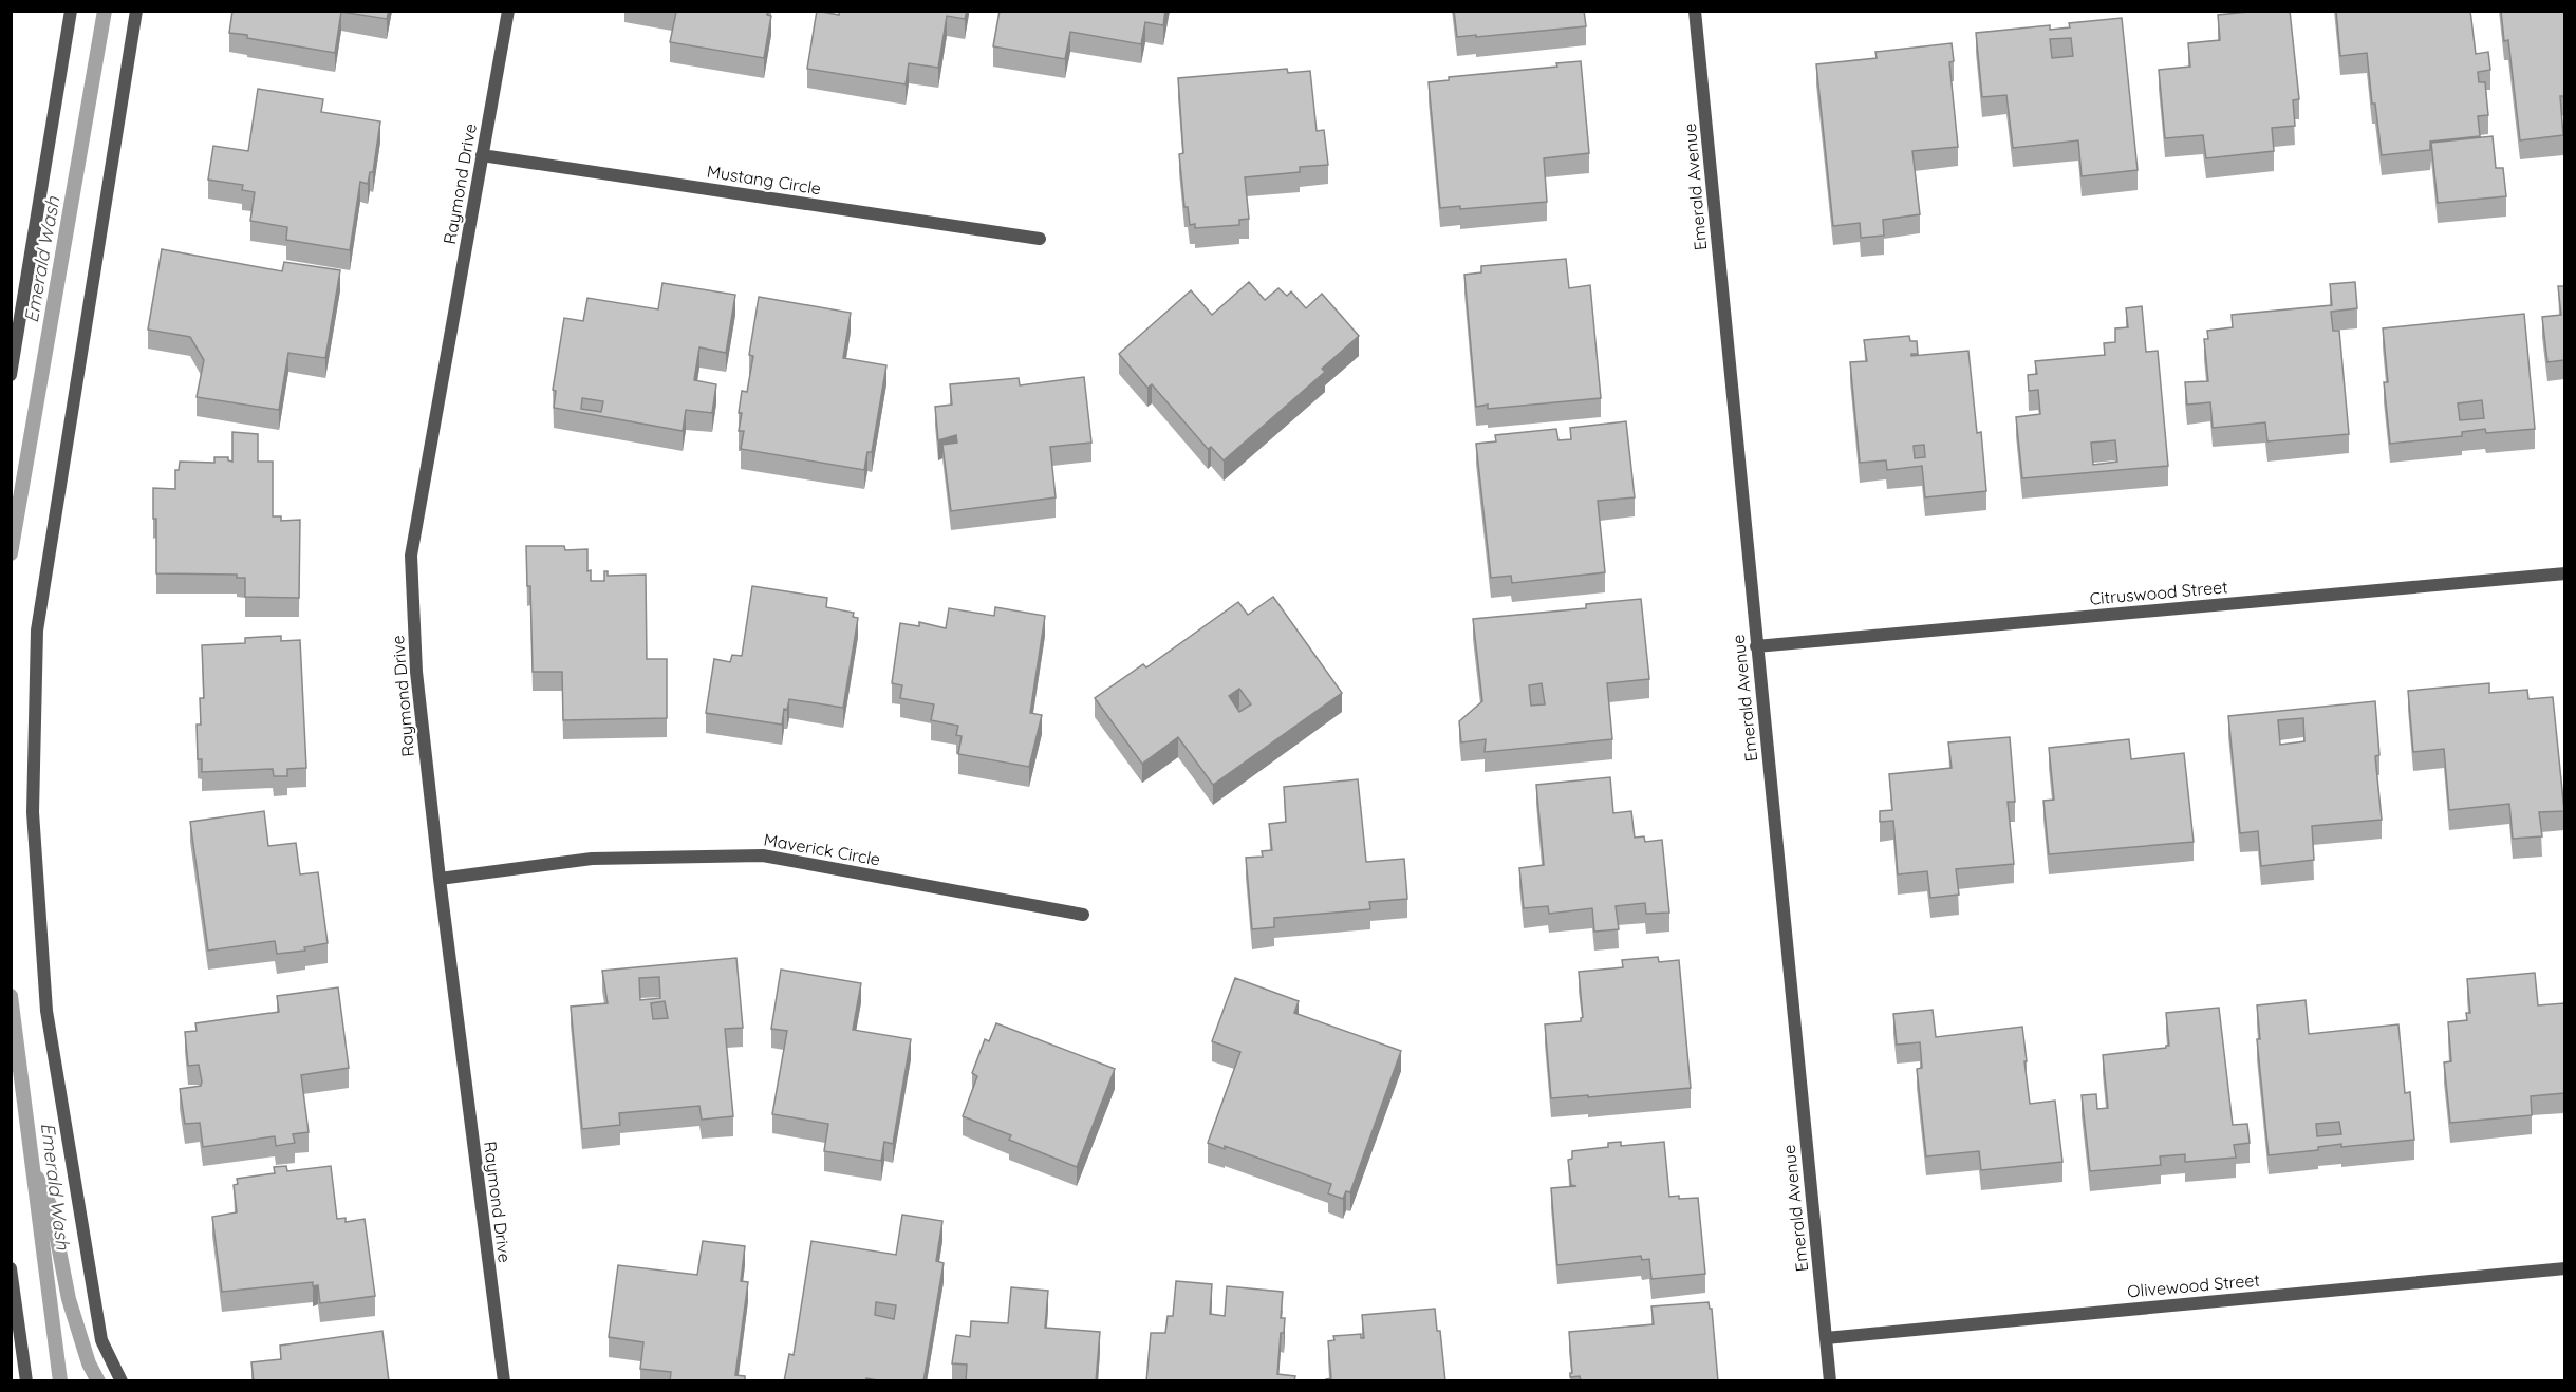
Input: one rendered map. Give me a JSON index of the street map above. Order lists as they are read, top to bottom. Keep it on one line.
{"streets":{"street":["Mustang Circle","Raymond Drive","Emerald Avenue","Citruswood Street","Maverick Circle","Olivewood Street"]},"crossings":[["Mustang Circle","Raymond Drive"],["Raymond Drive","Maverick Circle"],["Emerald Avenue","Citruswood Street"],["Emerald Avenue","Olivewood Street"]],"water":["Emerald Wash"]}
